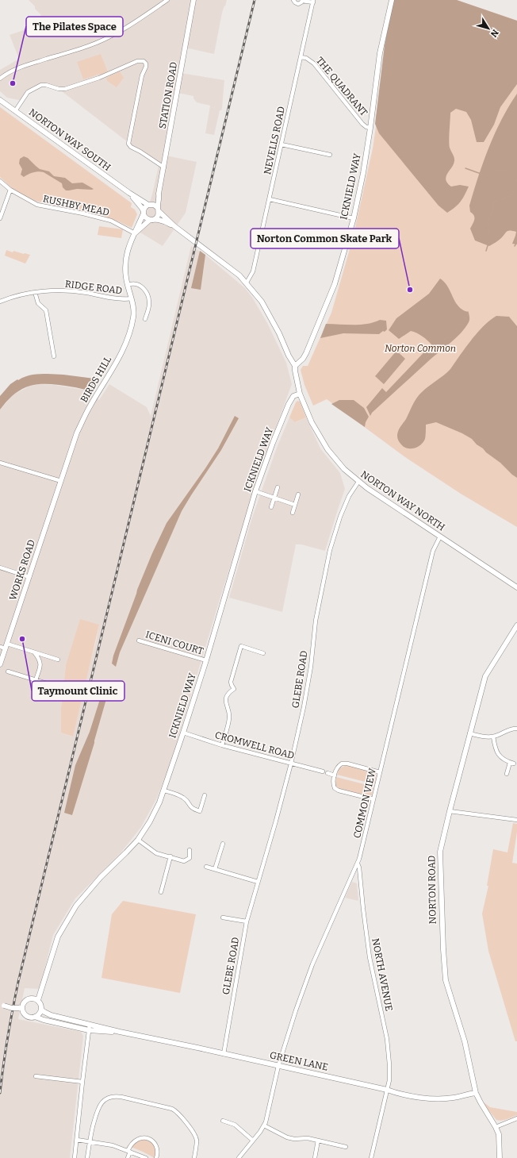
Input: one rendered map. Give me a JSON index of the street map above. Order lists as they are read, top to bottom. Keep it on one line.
{"streets":{"street":["THE QUADRANT","STATION ROAD","NORTON WAY SOUTH","NEVELLS ROAD","ICKNIELD WAY","RUSHBY MEAD","RIDGE ROAD","BIRDS HILL","NORTON WAY NORTH","WORKS ROAD","ICENI COURT","GLEBE ROAD","CROMWELL ROAD","COMMON VIEW","NORTON ROAD","NORTH AVENUE","GREEN LANE"]},"crossings":[["THE QUADRANT","NEVELLS ROAD"],["THE QUADRANT","ICKNIELD WAY"],["STATION ROAD","NORTON WAY SOUTH"],["STATION ROAD","BIRDS HILL"],["STATION ROAD","NORTON WAY NORTH"],["NORTON WAY SOUTH","BIRDS HILL"],["NORTON WAY SOUTH","NORTON WAY NORTH"],["NEVELLS ROAD","NORTON WAY NORTH"],["ICKNIELD WAY","NORTON WAY NORTH"],["ICKNIELD WAY","ICENI COURT"],["ICKNIELD WAY","CROMWELL ROAD"],["ICKNIELD WAY","GREEN LANE"],["RUSHBY MEAD","BIRDS HILL"],["RIDGE ROAD","BIRDS HILL"],["BIRDS HILL","NORTON WAY NORTH"],["BIRDS HILL","WORKS ROAD"],["NORTON WAY NORTH","GLEBE ROAD"],["NORTON WAY NORTH","COMMON VIEW"],["GLEBE ROAD","CROMWELL ROAD"],["GLEBE ROAD","GREEN LANE"],["COMMON VIEW","NORTH AVENUE"],["COMMON VIEW","GREEN LANE"],["NORTON ROAD","GREEN LANE"],["NORTH AVENUE","GREEN LANE"]],"parks":["Norton Common"],"places":["The Pilates Space","Norton Common Skate Park","Taymount Clinic"],"north":"bottom right"}
